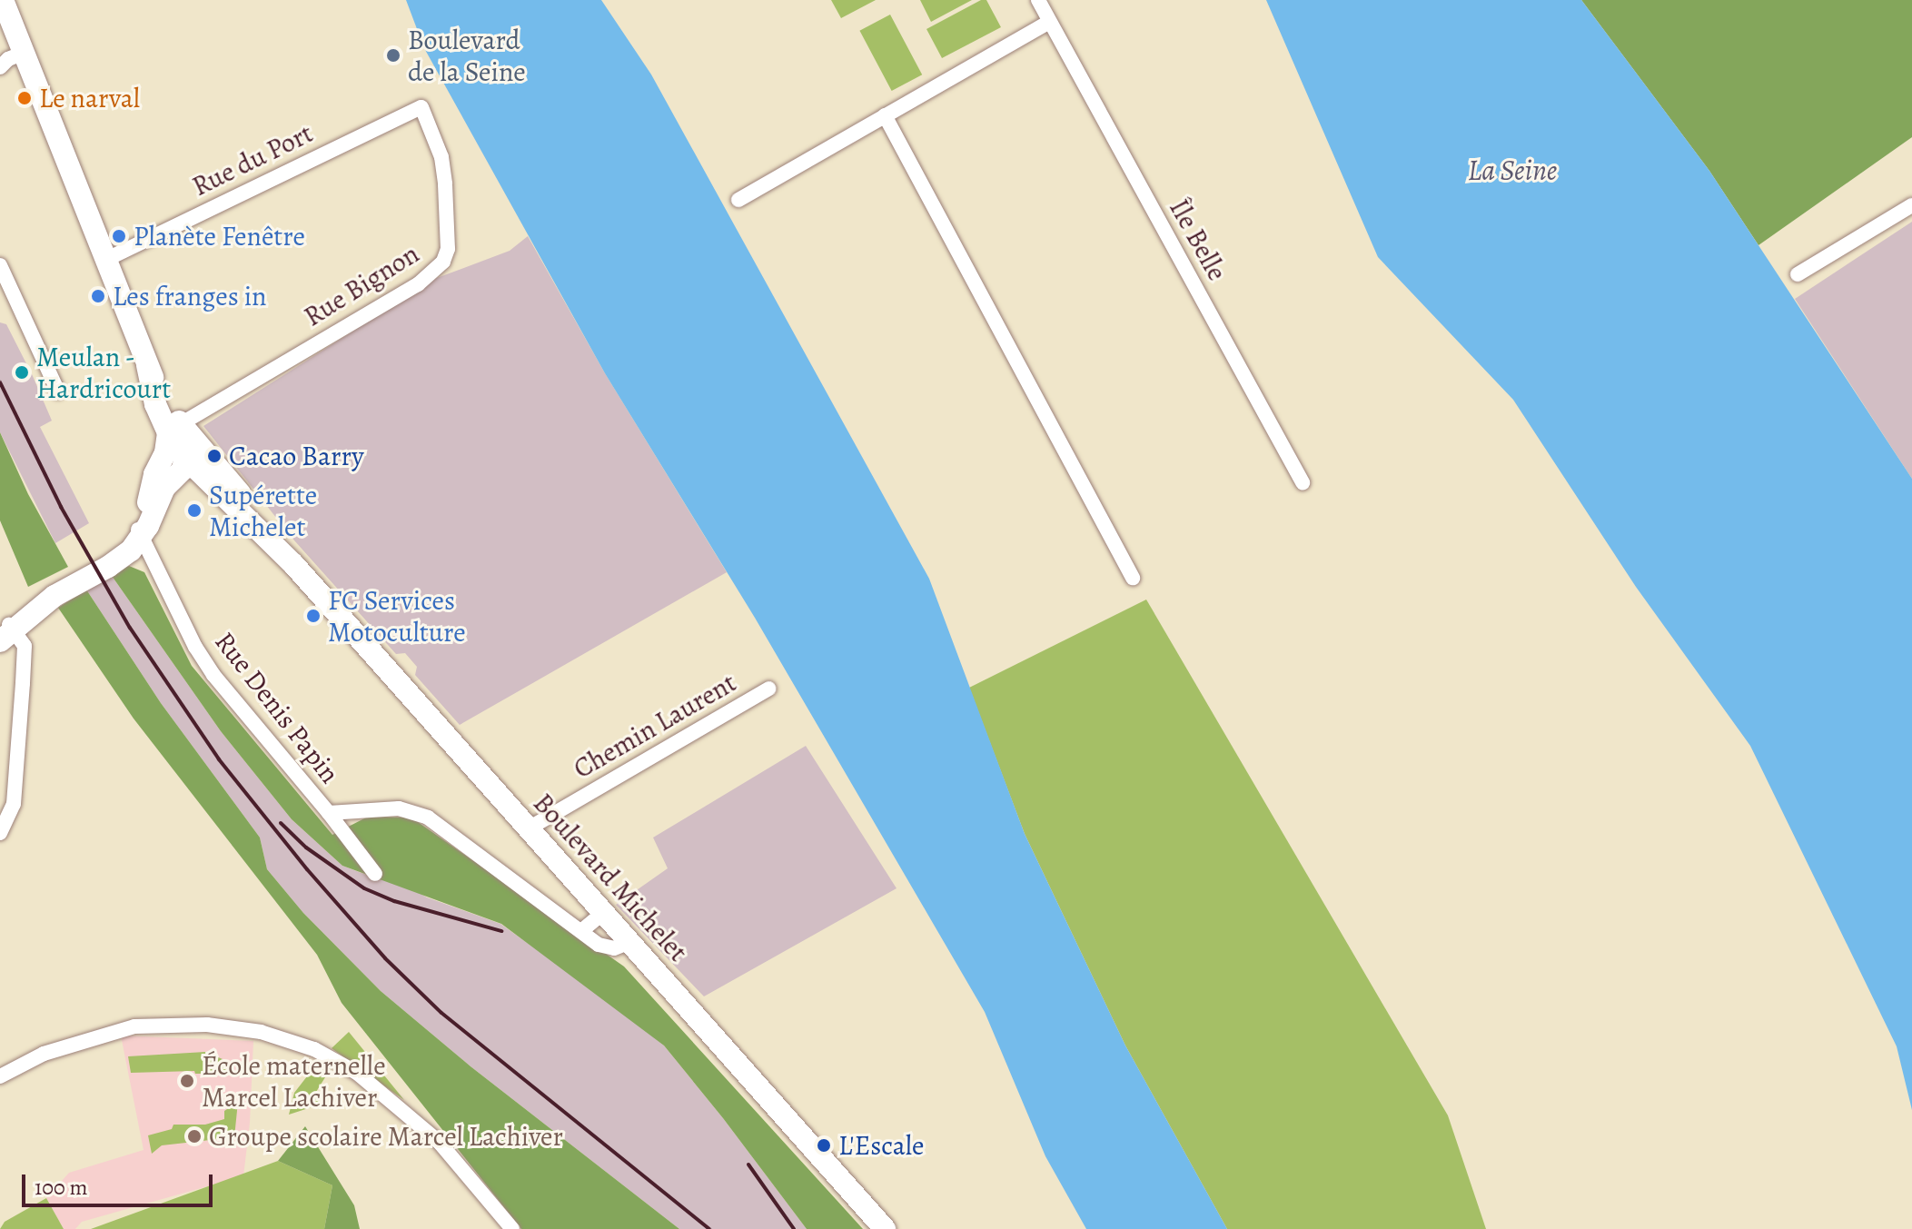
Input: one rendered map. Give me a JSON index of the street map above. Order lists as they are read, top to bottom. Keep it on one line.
{"streets":{"main road":["Boulevard Michelet"],"street":["Rue du Port","Île Belle","Rue Bignon","Rue Denis Papin","Chemin Laurent"]},"crossings":[["Rue du Port","Rue Bignon"],["Rue du Port","Boulevard Michelet"],["Rue Bignon","Boulevard Michelet"],["Rue Denis Papin","Boulevard Michelet"],["Chemin Laurent","Boulevard Michelet"]],"water":["La Seine"],"places":["Boulevard de la Seine","Le narval","Planète Fenêtre","Les franges in","Meulan - Hardricourt","Cacao Barry","Supérette Michelet","FC Services Motoculture","École maternelle Marcel Lachiver","Groupe scolaire Marcel Lachiver","L'Escale"],"scale_bar":"100 m"}
